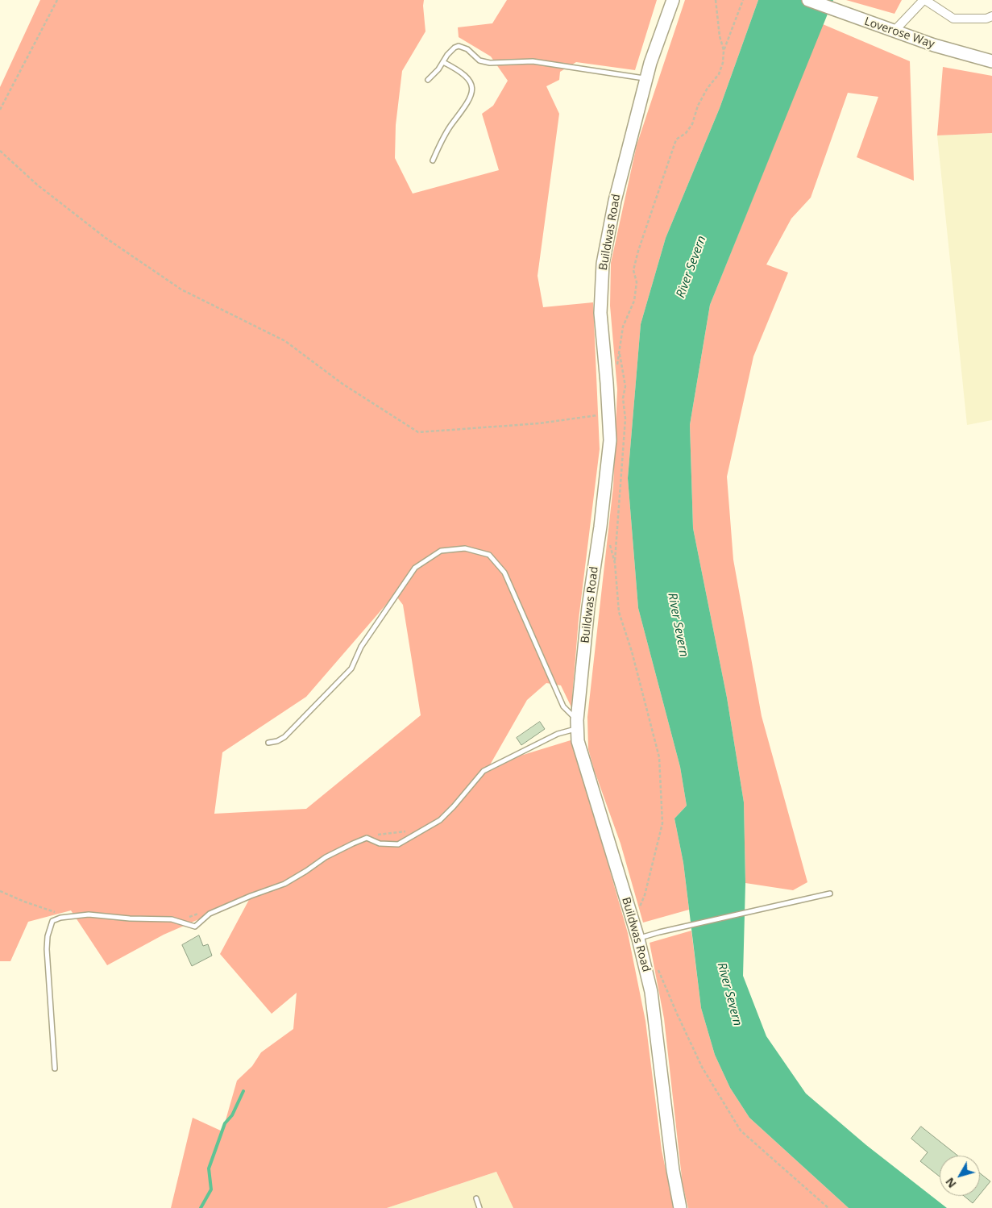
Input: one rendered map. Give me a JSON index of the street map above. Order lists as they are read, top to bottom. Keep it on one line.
{"streets":{"street":["Loverose Way","Buildwas Road"]},"water":["River Severn"],"north":"bottom left"}
